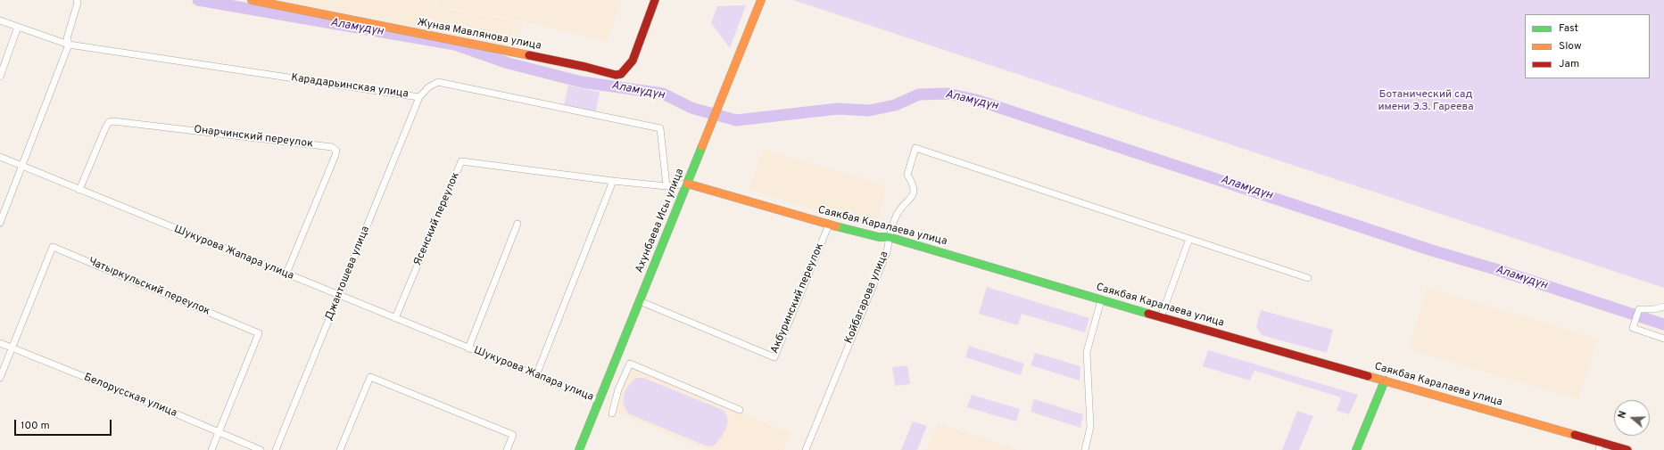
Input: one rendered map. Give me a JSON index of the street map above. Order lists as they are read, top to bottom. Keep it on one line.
{"streets":{"main road":["Жуная Мавлянова улица","Ахунбаева Исы улица","Саякбая Каралаева улица"],"street":["Карадарьинская улица","Онарчинский переулок","Ясенский переулок","Шукурова Жапара улица","Джантошева улица","Чатыркульский переулок","Койбагарова улица","Акбуринский переулок","Белорусская улица"]},"crossings":[["Карадарьинская улица","Ясенский переулок"],["Карадарьинская улица","Джантошева улица"],["Онарчинский переулок","Шукурова Жапара улица"],["Ясенский переулок","Шукурова Жапара улица"],["Ахунбаева Исы улица","Саякбая Каралаева улица"],["Ахунбаева Исы улица","Шукурова Жапара улица"],["Ахунбаева Исы улица","Акбуринский переулок"],["Саякбая Каралаева улица","Койбагарова улица"],["Саякбая Каралаева улица","Акбуринский переулок"],["Шукурова Жапара улица","Джантошева улица"],["Чатыркульский переулок","Белорусская улица"]],"water":["Аламүдүн"],"parks":["Ботанический сад имени Э.З. Гареева"],"legend":["Fast","Slow","Jam"],"scale_bar":"100 m","north":"left"}
